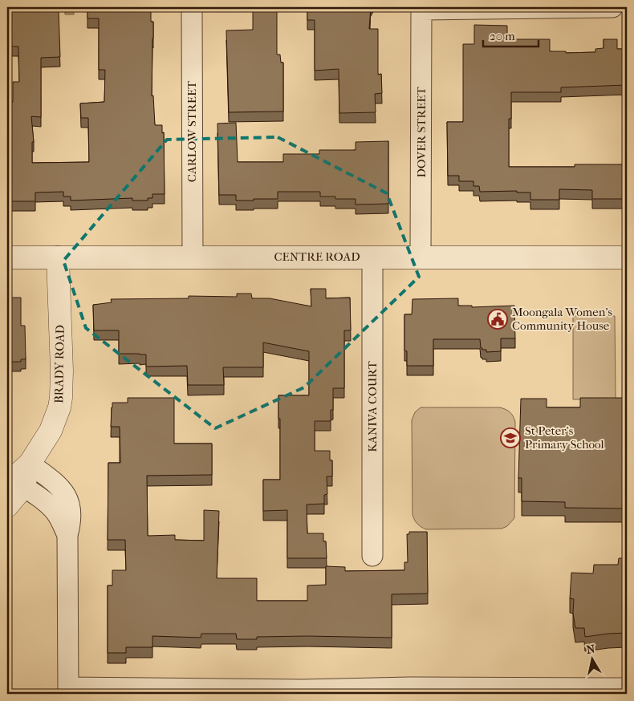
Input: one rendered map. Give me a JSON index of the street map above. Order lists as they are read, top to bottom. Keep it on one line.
{"streets":{"main road":["CENTRE ROAD","BRADY ROAD"],"street":["CARLOW STREET","DOVER STREET","KANIVA COURT"]},"crossings":[["CARLOW STREET","CENTRE ROAD"],["DOVER STREET","CENTRE ROAD"],["CENTRE ROAD","BRADY ROAD"],["CENTRE ROAD","KANIVA COURT"]],"places":{"public building":["Moongala Women's Community House"],"school or university":["St Peter's Primary School"]},"scale_bar":"20 m","north":"top"}
